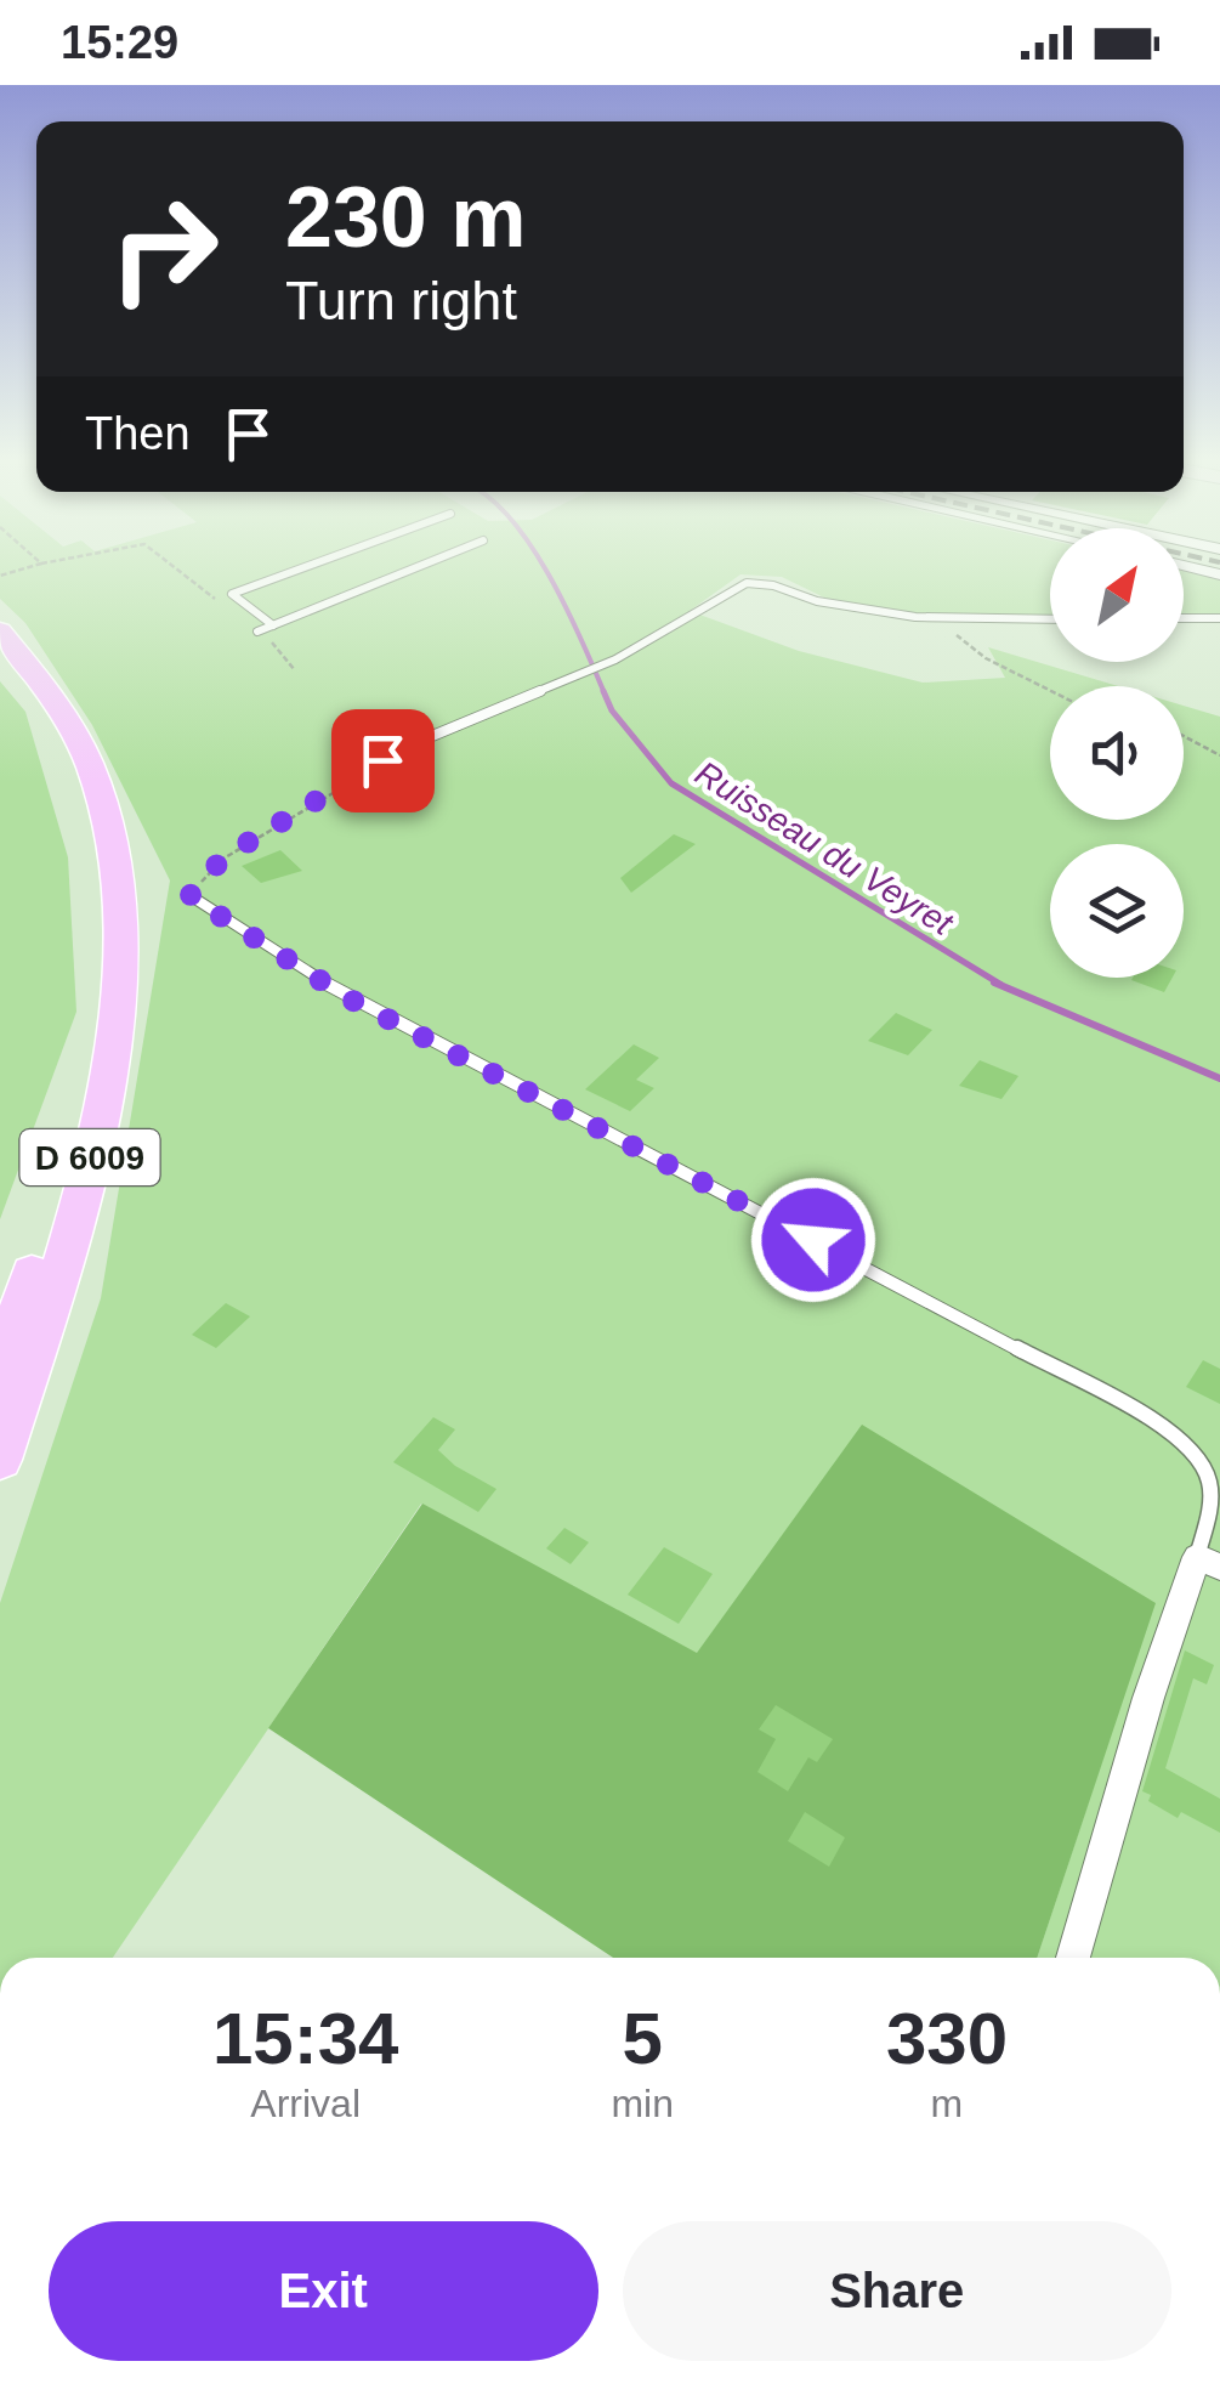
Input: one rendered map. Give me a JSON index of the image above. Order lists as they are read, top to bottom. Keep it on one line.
{"streets":{"main road":["D 6009"]},"water":["Ruisseau du Veyret"],"north":"top right","page":{"status":"15:29","turn":["230 m","Turn right"],"then":"Then","eta":["15:34","Arrival","5","min","330","m"],"buttons":["Exit","Share"]}}
